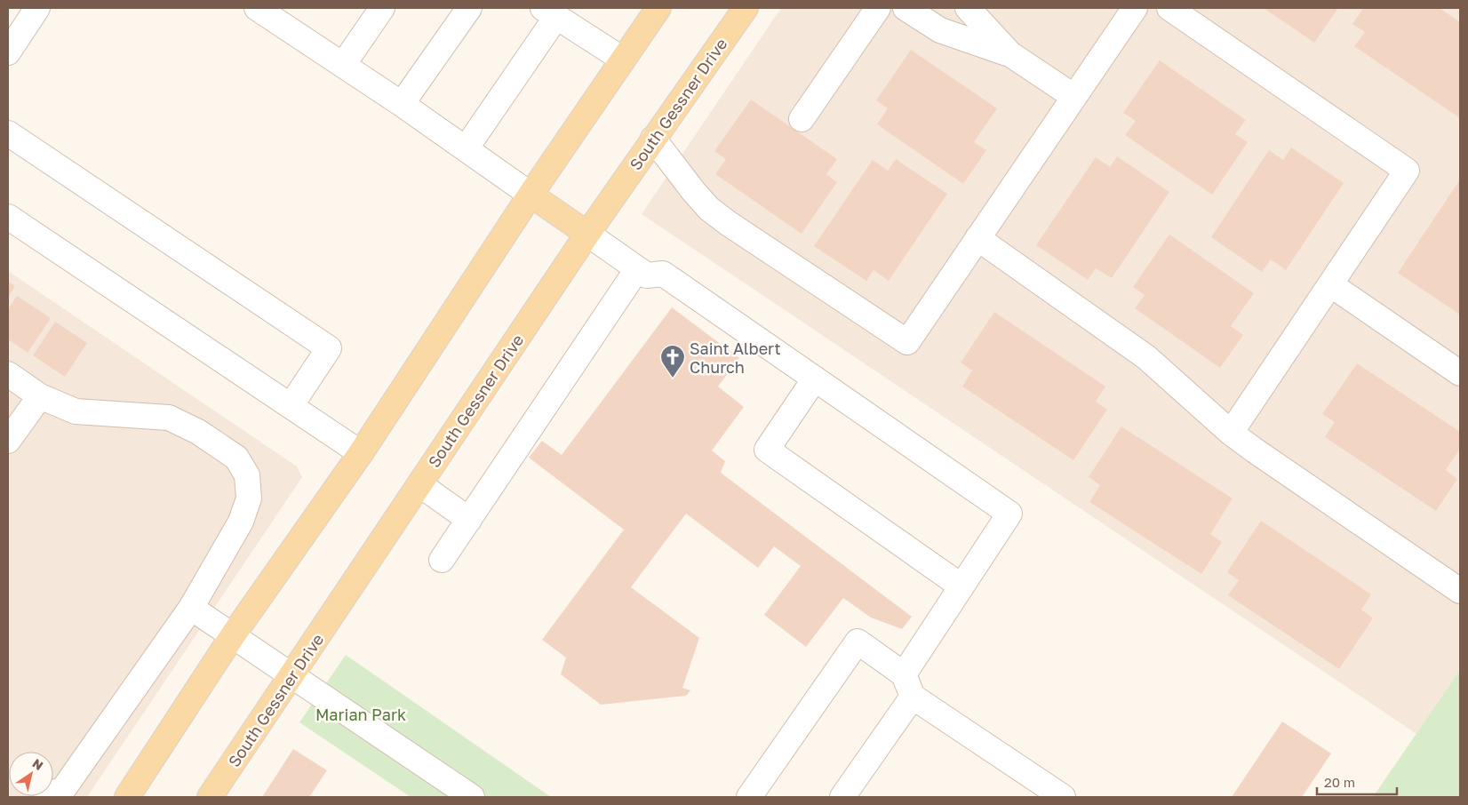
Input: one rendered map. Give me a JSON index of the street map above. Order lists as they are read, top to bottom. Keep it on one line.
{"streets":{"main road":["South Gessner Drive"]},"parks":["Marian Park"],"places":{"church":["Saint Albert Church"]},"scale_bar":"20 m","north":"top right"}
